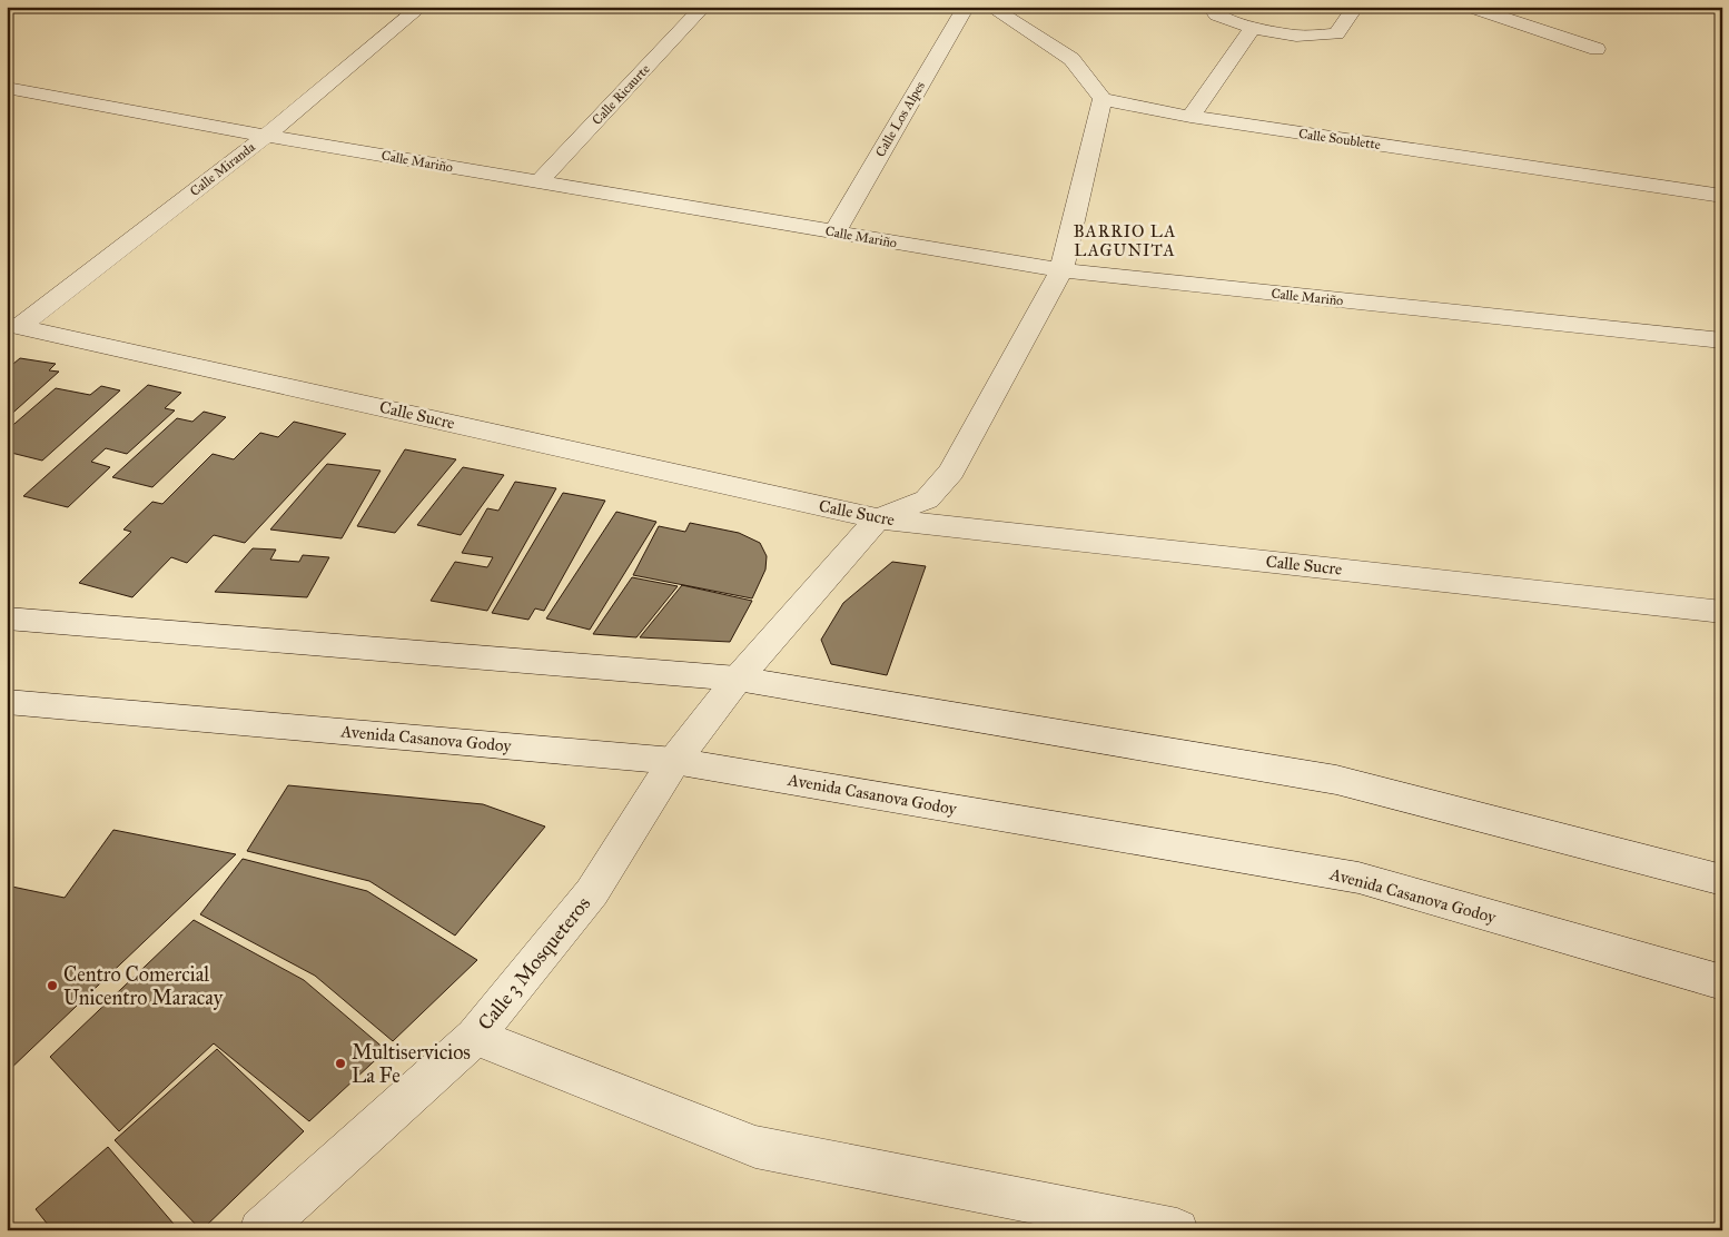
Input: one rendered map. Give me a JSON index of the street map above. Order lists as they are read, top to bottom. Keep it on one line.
{"streets":{"street":["Calle Ricaurte","Calle Los Alpes","Calle Soublette","Calle Mariño","Calle Miranda","Calle Sucre","Avenida Casanova Godoy","Calle 3 Mosqueteros"]},"crossings":[["Calle Ricaurte","Calle Mariño"],["Calle Los Alpes","Calle Mariño"],["Calle Mariño","Calle Miranda"],["Calle Miranda","Calle Sucre"],["Calle Sucre","Calle 3 Mosqueteros"],["Avenida Casanova Godoy","Calle 3 Mosqueteros"]],"districts":["BARRIO LA LAGUNITA"],"places":["Centro Comercial Unicentro Maracay","Multiservicios La Fe"]}
